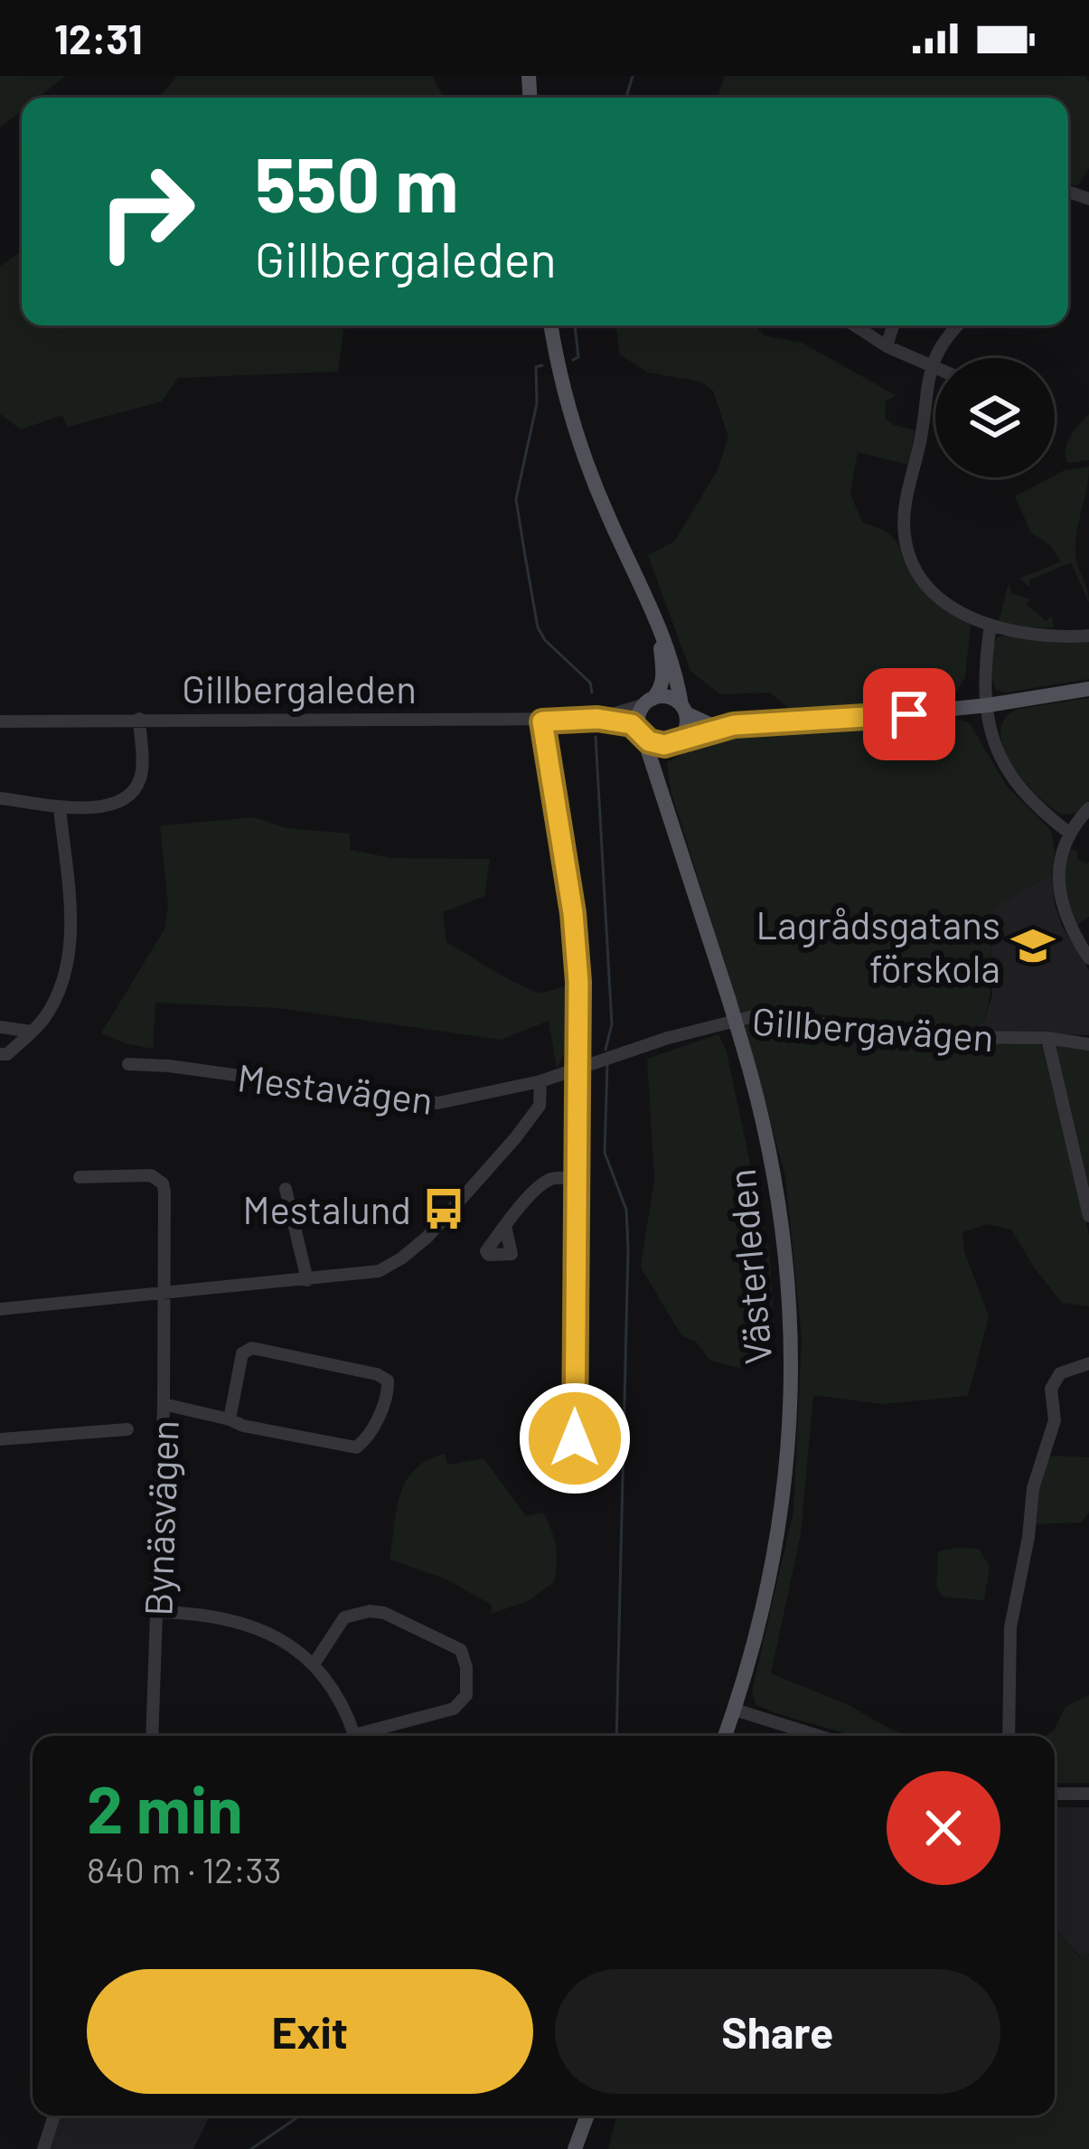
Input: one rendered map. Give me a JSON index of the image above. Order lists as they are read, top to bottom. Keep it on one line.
{"streets":{"main road":["Västerleden"],"street":["Gillbergaleden","Gillbergavägen","Mestavägen","Bynäsvägen"]},"crossings":[["Gillbergaleden","Västerleden"],["Gillbergavägen","Mestavägen"]],"places":{"school or university":["Lagrådsgatans förskola"],"bus stop":["Mestalund"]},"page":{"status":"12:31","turn":["550 m","Gillbergaleden"],"heading":["2 min","840 m · 12:33"],"buttons":["Exit","Share"]}}
